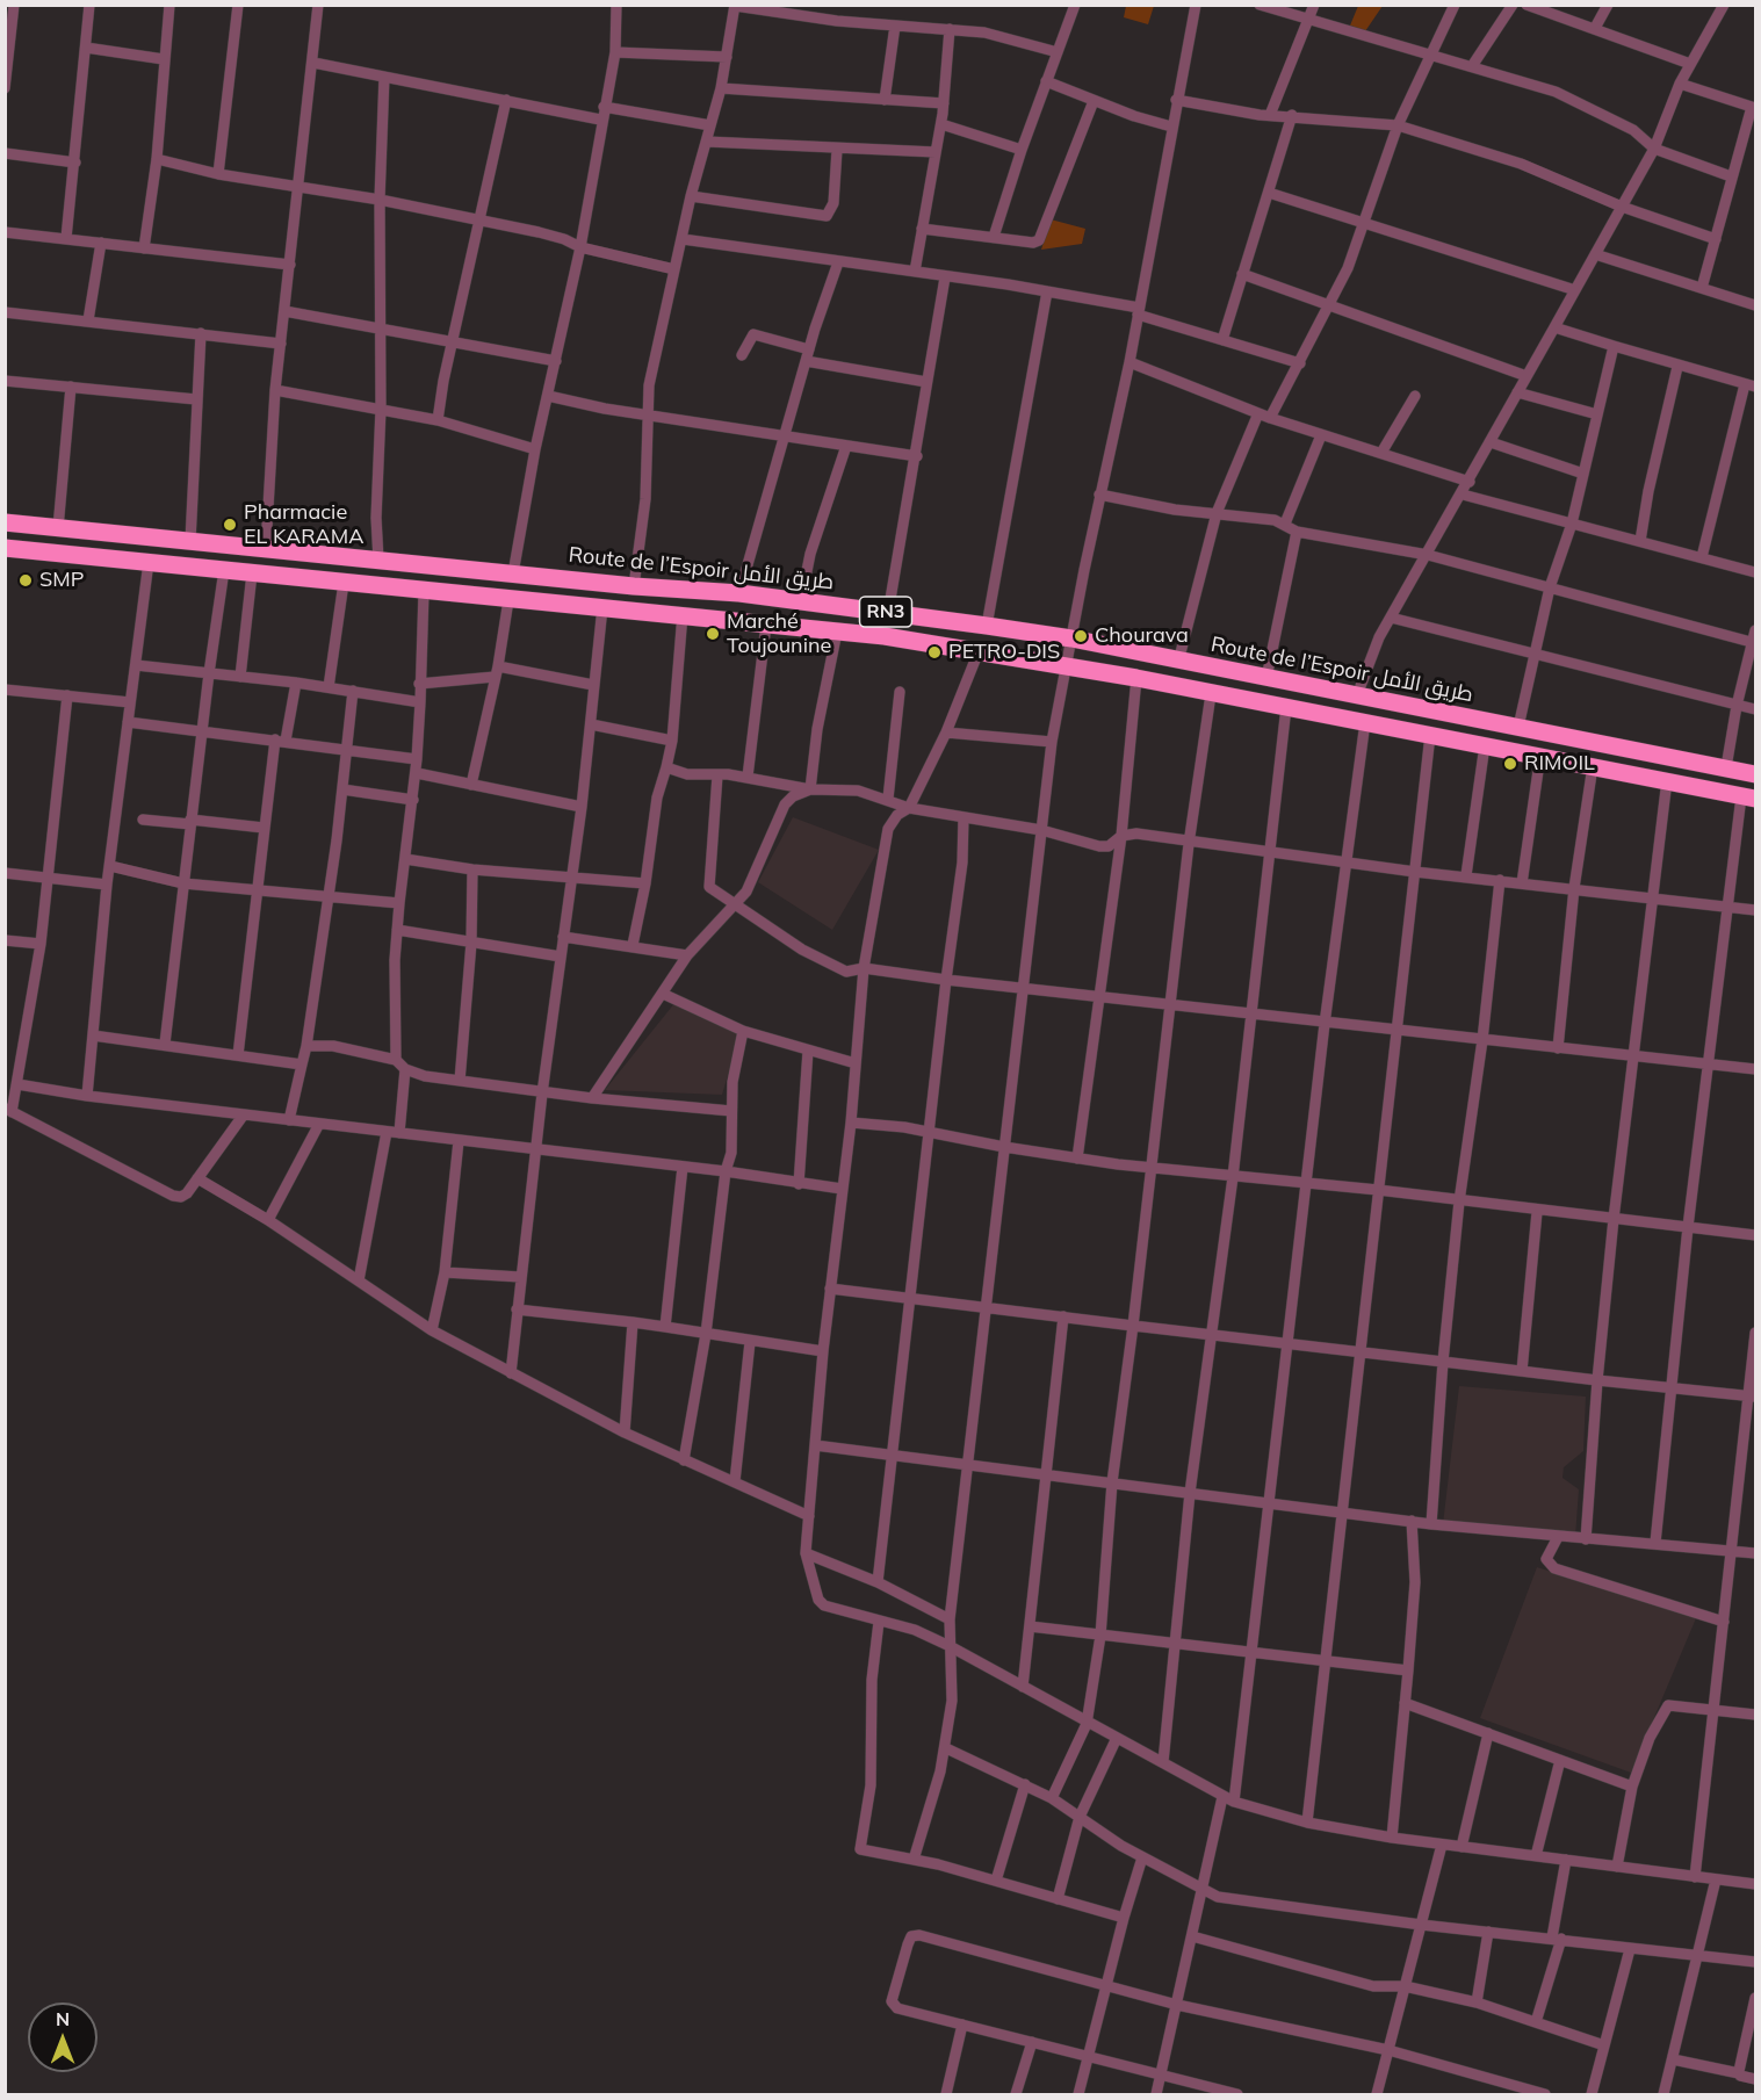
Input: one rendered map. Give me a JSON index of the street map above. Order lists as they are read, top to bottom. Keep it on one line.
{"streets":{"highway":["Route de l’Espoir طريق الأمل","RN3"]},"places":["Pharmacie EL KARAMA","SMP","Marché Toujounine","Chourava","PETRO-DIS","RIMOIL"],"north":"top"}
